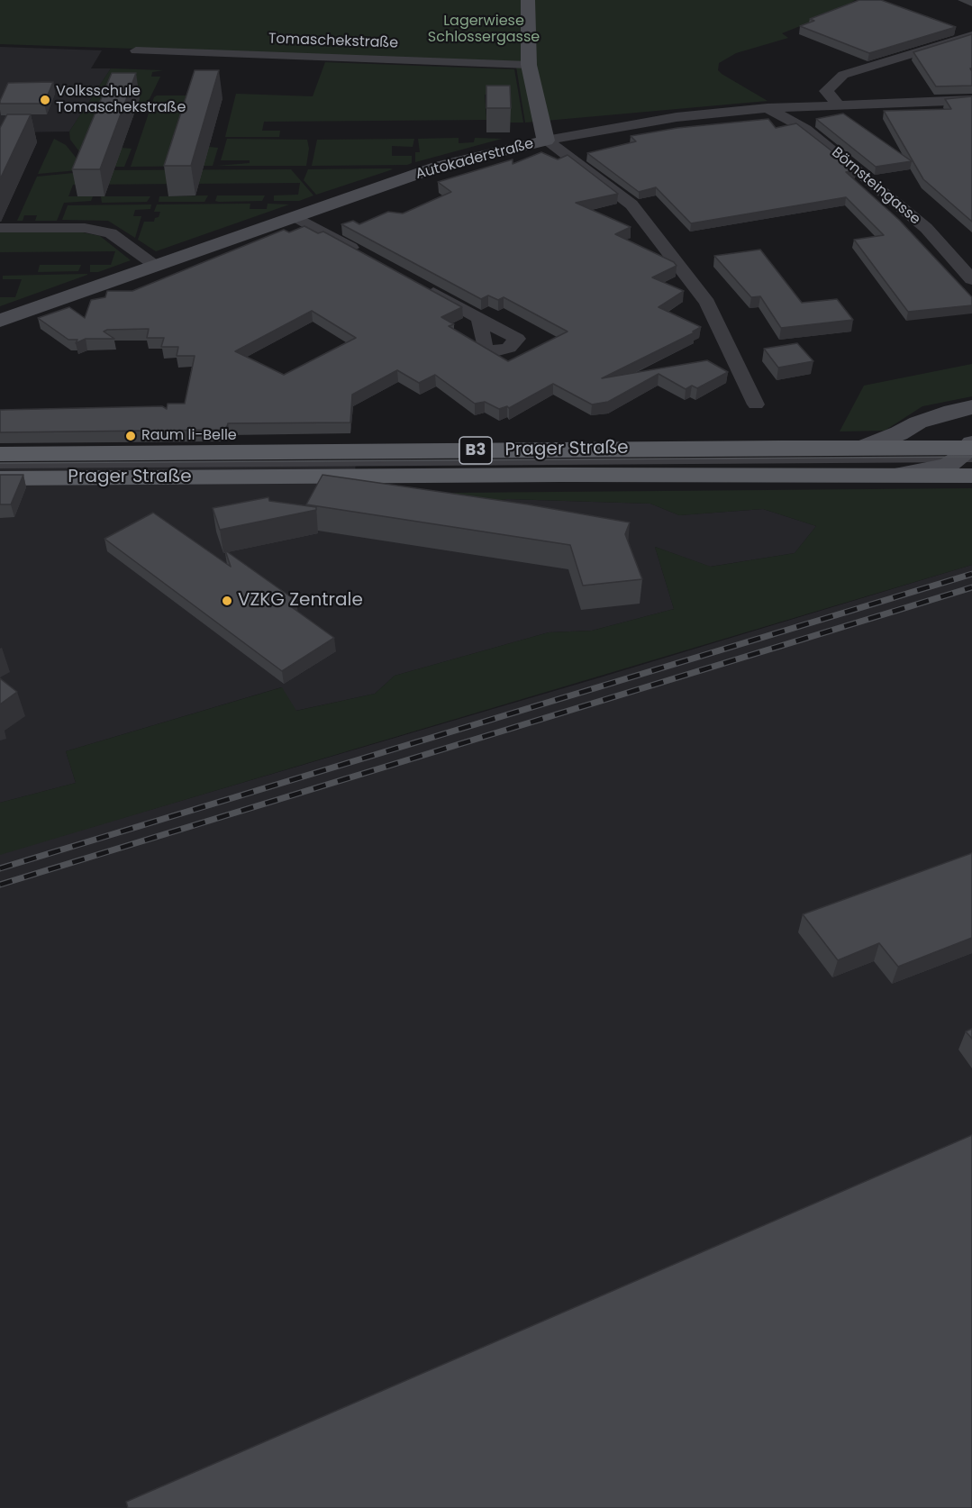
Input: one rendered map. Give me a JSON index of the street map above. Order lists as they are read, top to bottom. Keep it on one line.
{"streets":{"main road":["Prager Straße","B3"],"street":["Tomaschekstraße","Autokaderstraße","Börnsteingasse"]},"crossings":[["Autokaderstraße","Börnsteingasse"]],"parks":["Lagerwiese Schlossergasse"],"places":["Volksschule Tomaschekstraße","Raum li-Belle","VZKG Zentrale"]}
